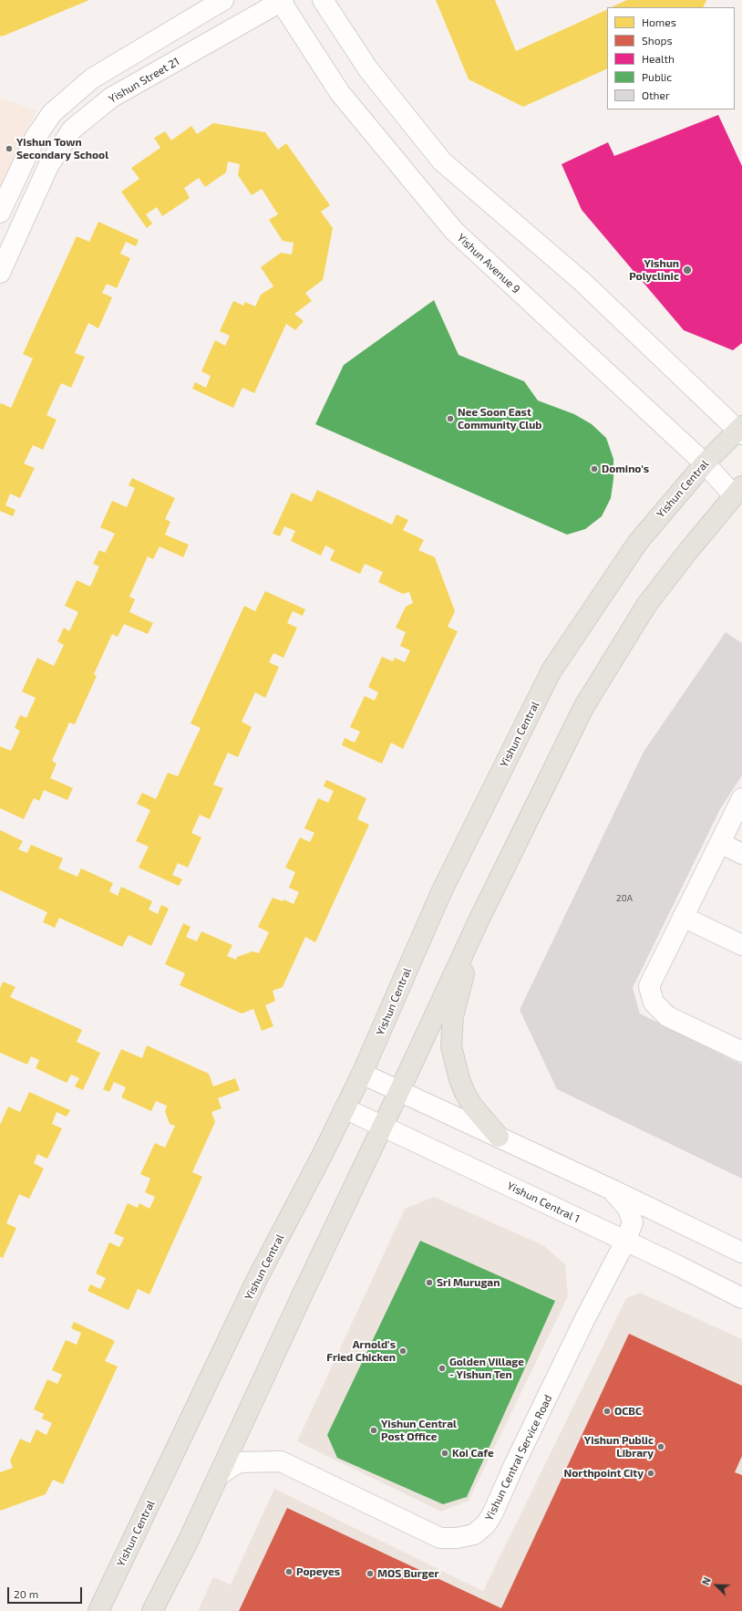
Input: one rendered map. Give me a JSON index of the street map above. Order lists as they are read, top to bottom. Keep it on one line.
{"streets":{"main road":["Yishun Central"],"street":["Yishun Street 21","Yishun Avenue 9","Yishun Central 1","Yishun Central Service Road"]},"crossings":[["Yishun Street 21","Yishun Avenue 9"],["Yishun Avenue 9","Yishun Central"],["Yishun Central","Yishun Central 1"],["Yishun Central 1","Yishun Central Service Road"]],"places":["Yishun Town Secondary School","Yishun Polyclinic","Nee Soon East Community Club","Domino's","Sri Murugan","Arnold's Fried Chicken","Golden Village - Yishun Ten","OCBC","Yishun Central Post Office","Yishun Public Library","Koi Cafe","Northpoint City","Popeyes","MOS Burger"],"house_numbers":["20A"],"legend":["Homes","Shops","Health","Public","Other"],"scale_bar":"20 m","north":"top left"}
